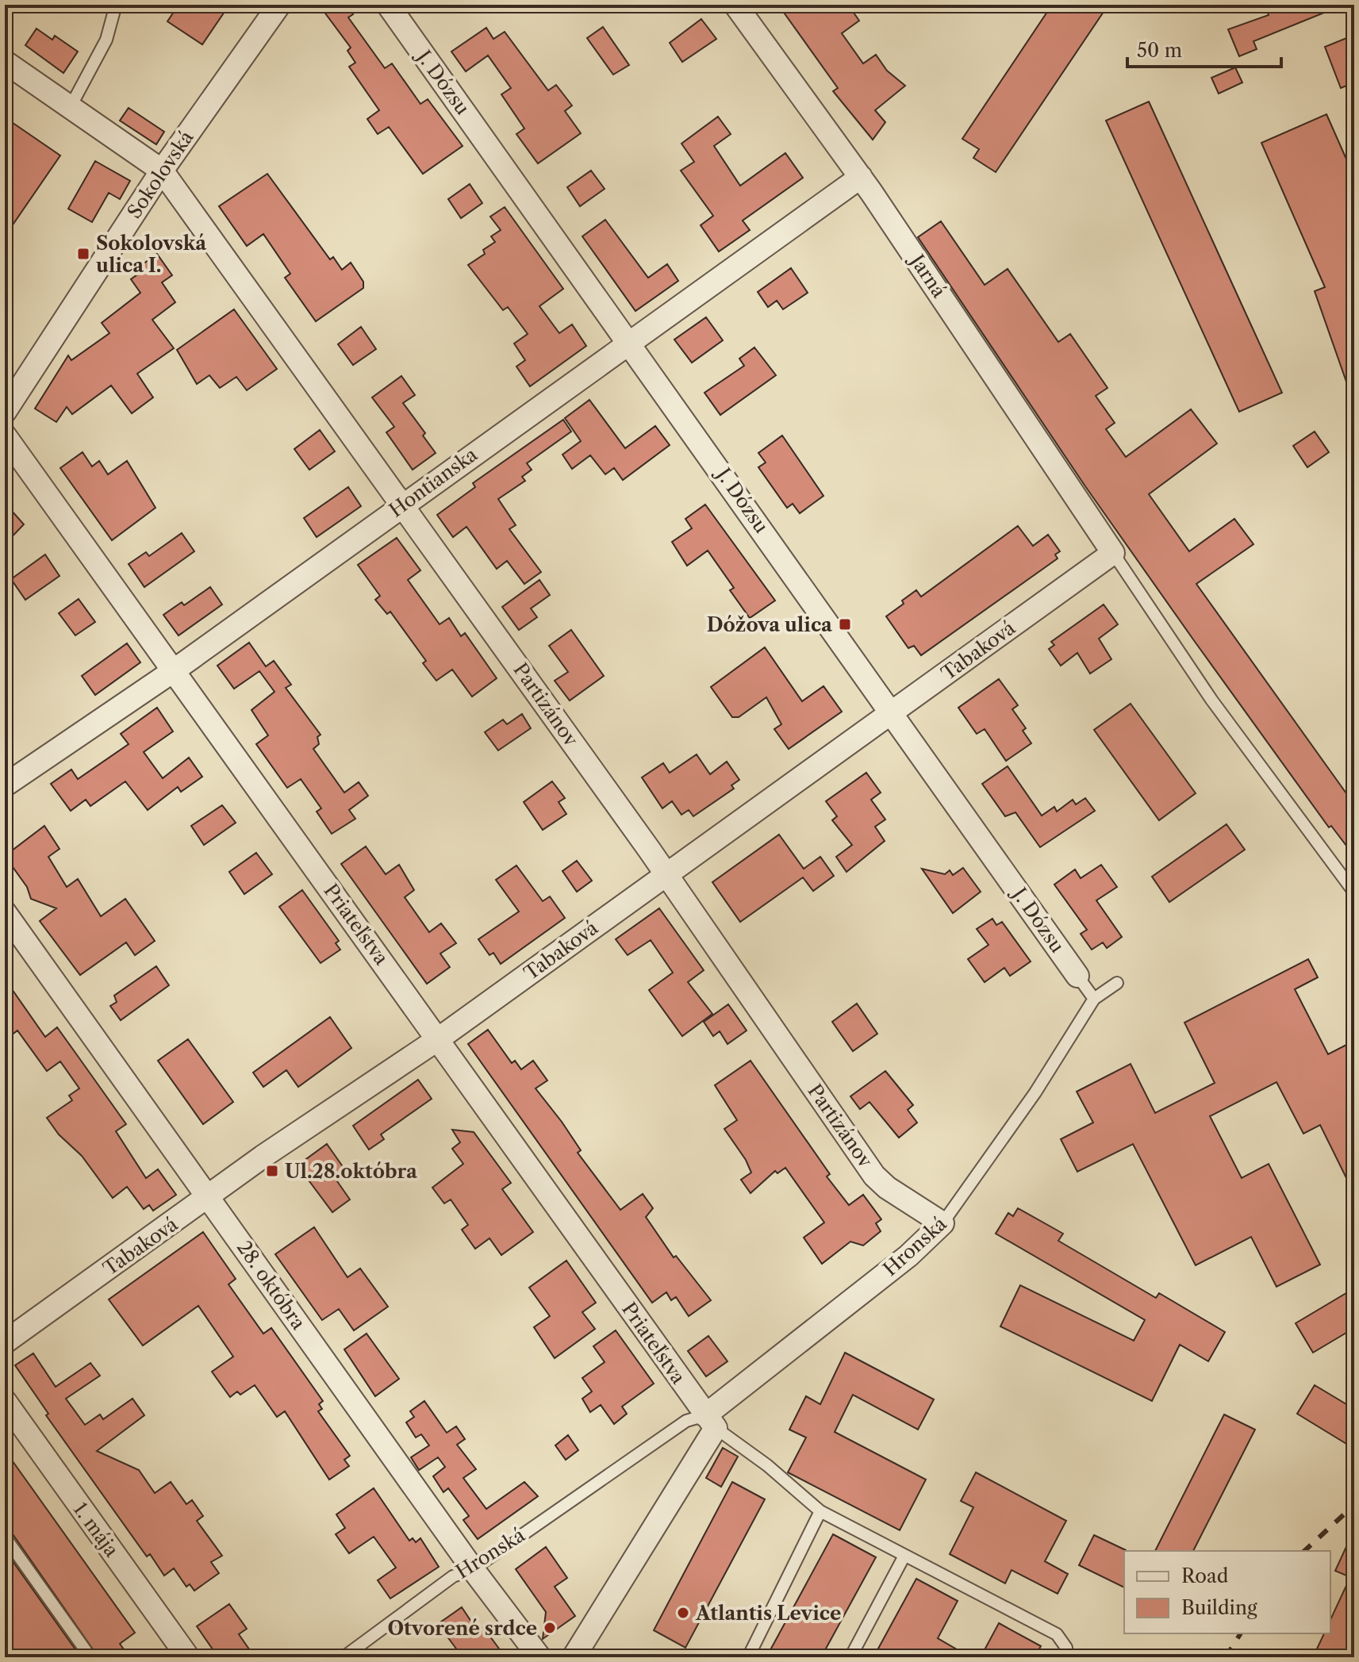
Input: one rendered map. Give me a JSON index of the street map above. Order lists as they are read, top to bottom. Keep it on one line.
{"streets":{"street":["J. Dózsu","Sokolovská","Jarná","Hontianska","Tabaková","Partizánov","Priateľstva","Hronská","28. októbra","1. mája"]},"crossings":[["J. Dózsu","Hontianska"],["J. Dózsu","Tabaková"],["J. Dózsu","Hronská"],["Sokolovská","Partizánov"],["Jarná","Hontianska"],["Jarná","Tabaková"],["Hontianska","Partizánov"],["Hontianska","Priateľstva"],["Tabaková","Partizánov"],["Tabaková","Priateľstva"],["Tabaková","28. októbra"],["Partizánov","Hronská"],["Priateľstva","Hronská"],["Hronská","28. októbra"]],"places":{"transit":["Sokolovská ulica I.","Dóžova ulica","Ul.28.októbra"],"other":["Atlantis Levice","Otvorené srdce"]},"legend":["Road","Building"],"scale_bar":"50 m"}
